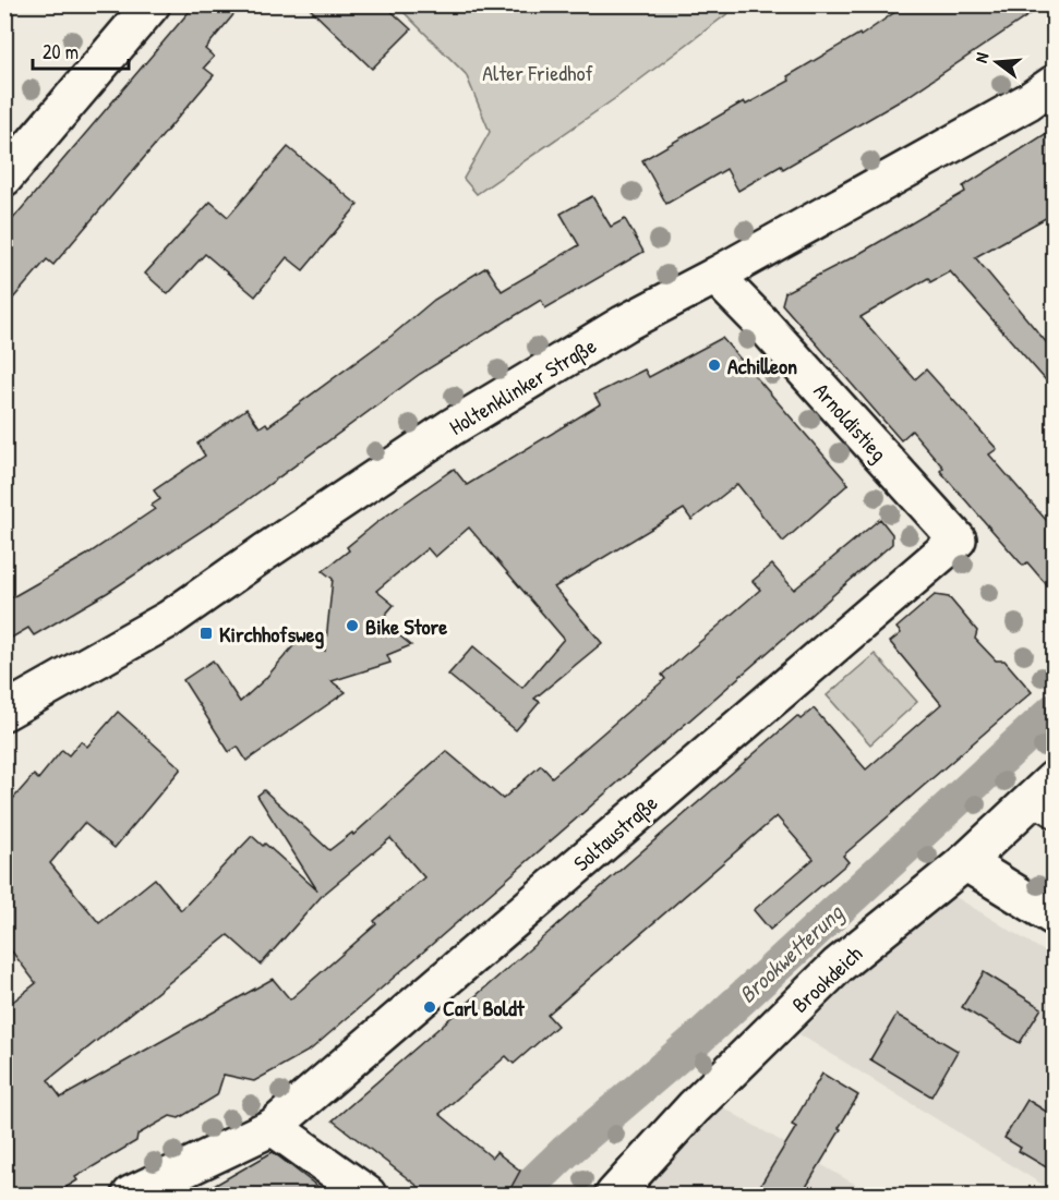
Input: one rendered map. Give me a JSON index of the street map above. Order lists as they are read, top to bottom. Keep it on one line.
{"streets":{"street":["Holtenklinker Straße","Arnoldistieg","Soltaustraße","Brookdeich"]},"crossings":[["Holtenklinker Straße","Arnoldistieg"],["Arnoldistieg","Soltaustraße"]],"water":["Brookwetterung"],"parks":["Alter Friedhof"],"places":{"other":["Achilleon","Bike Store","Carl Boldt"],"transit":["Kirchhofsweg"]},"scale_bar":"20 m","north":"left"}
